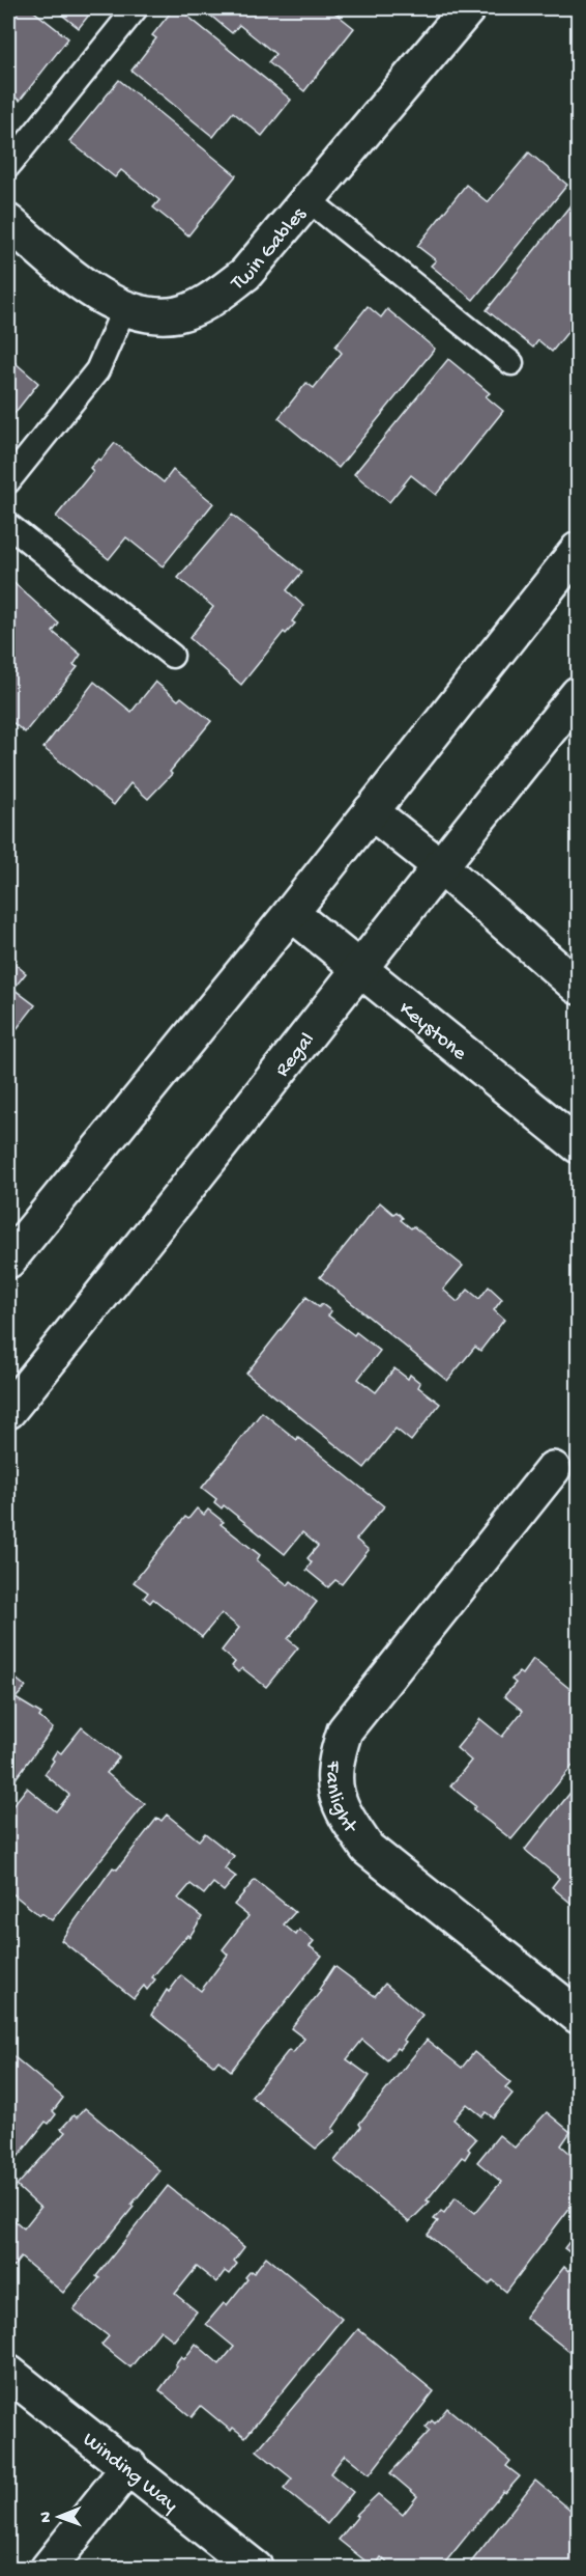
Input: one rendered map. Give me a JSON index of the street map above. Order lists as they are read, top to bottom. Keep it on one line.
{"streets":{"street":["Twin Gables","Keystone","Regal","Fanlight","Winding Way"]},"crossings":[["Keystone","Regal"]],"north":"left"}
